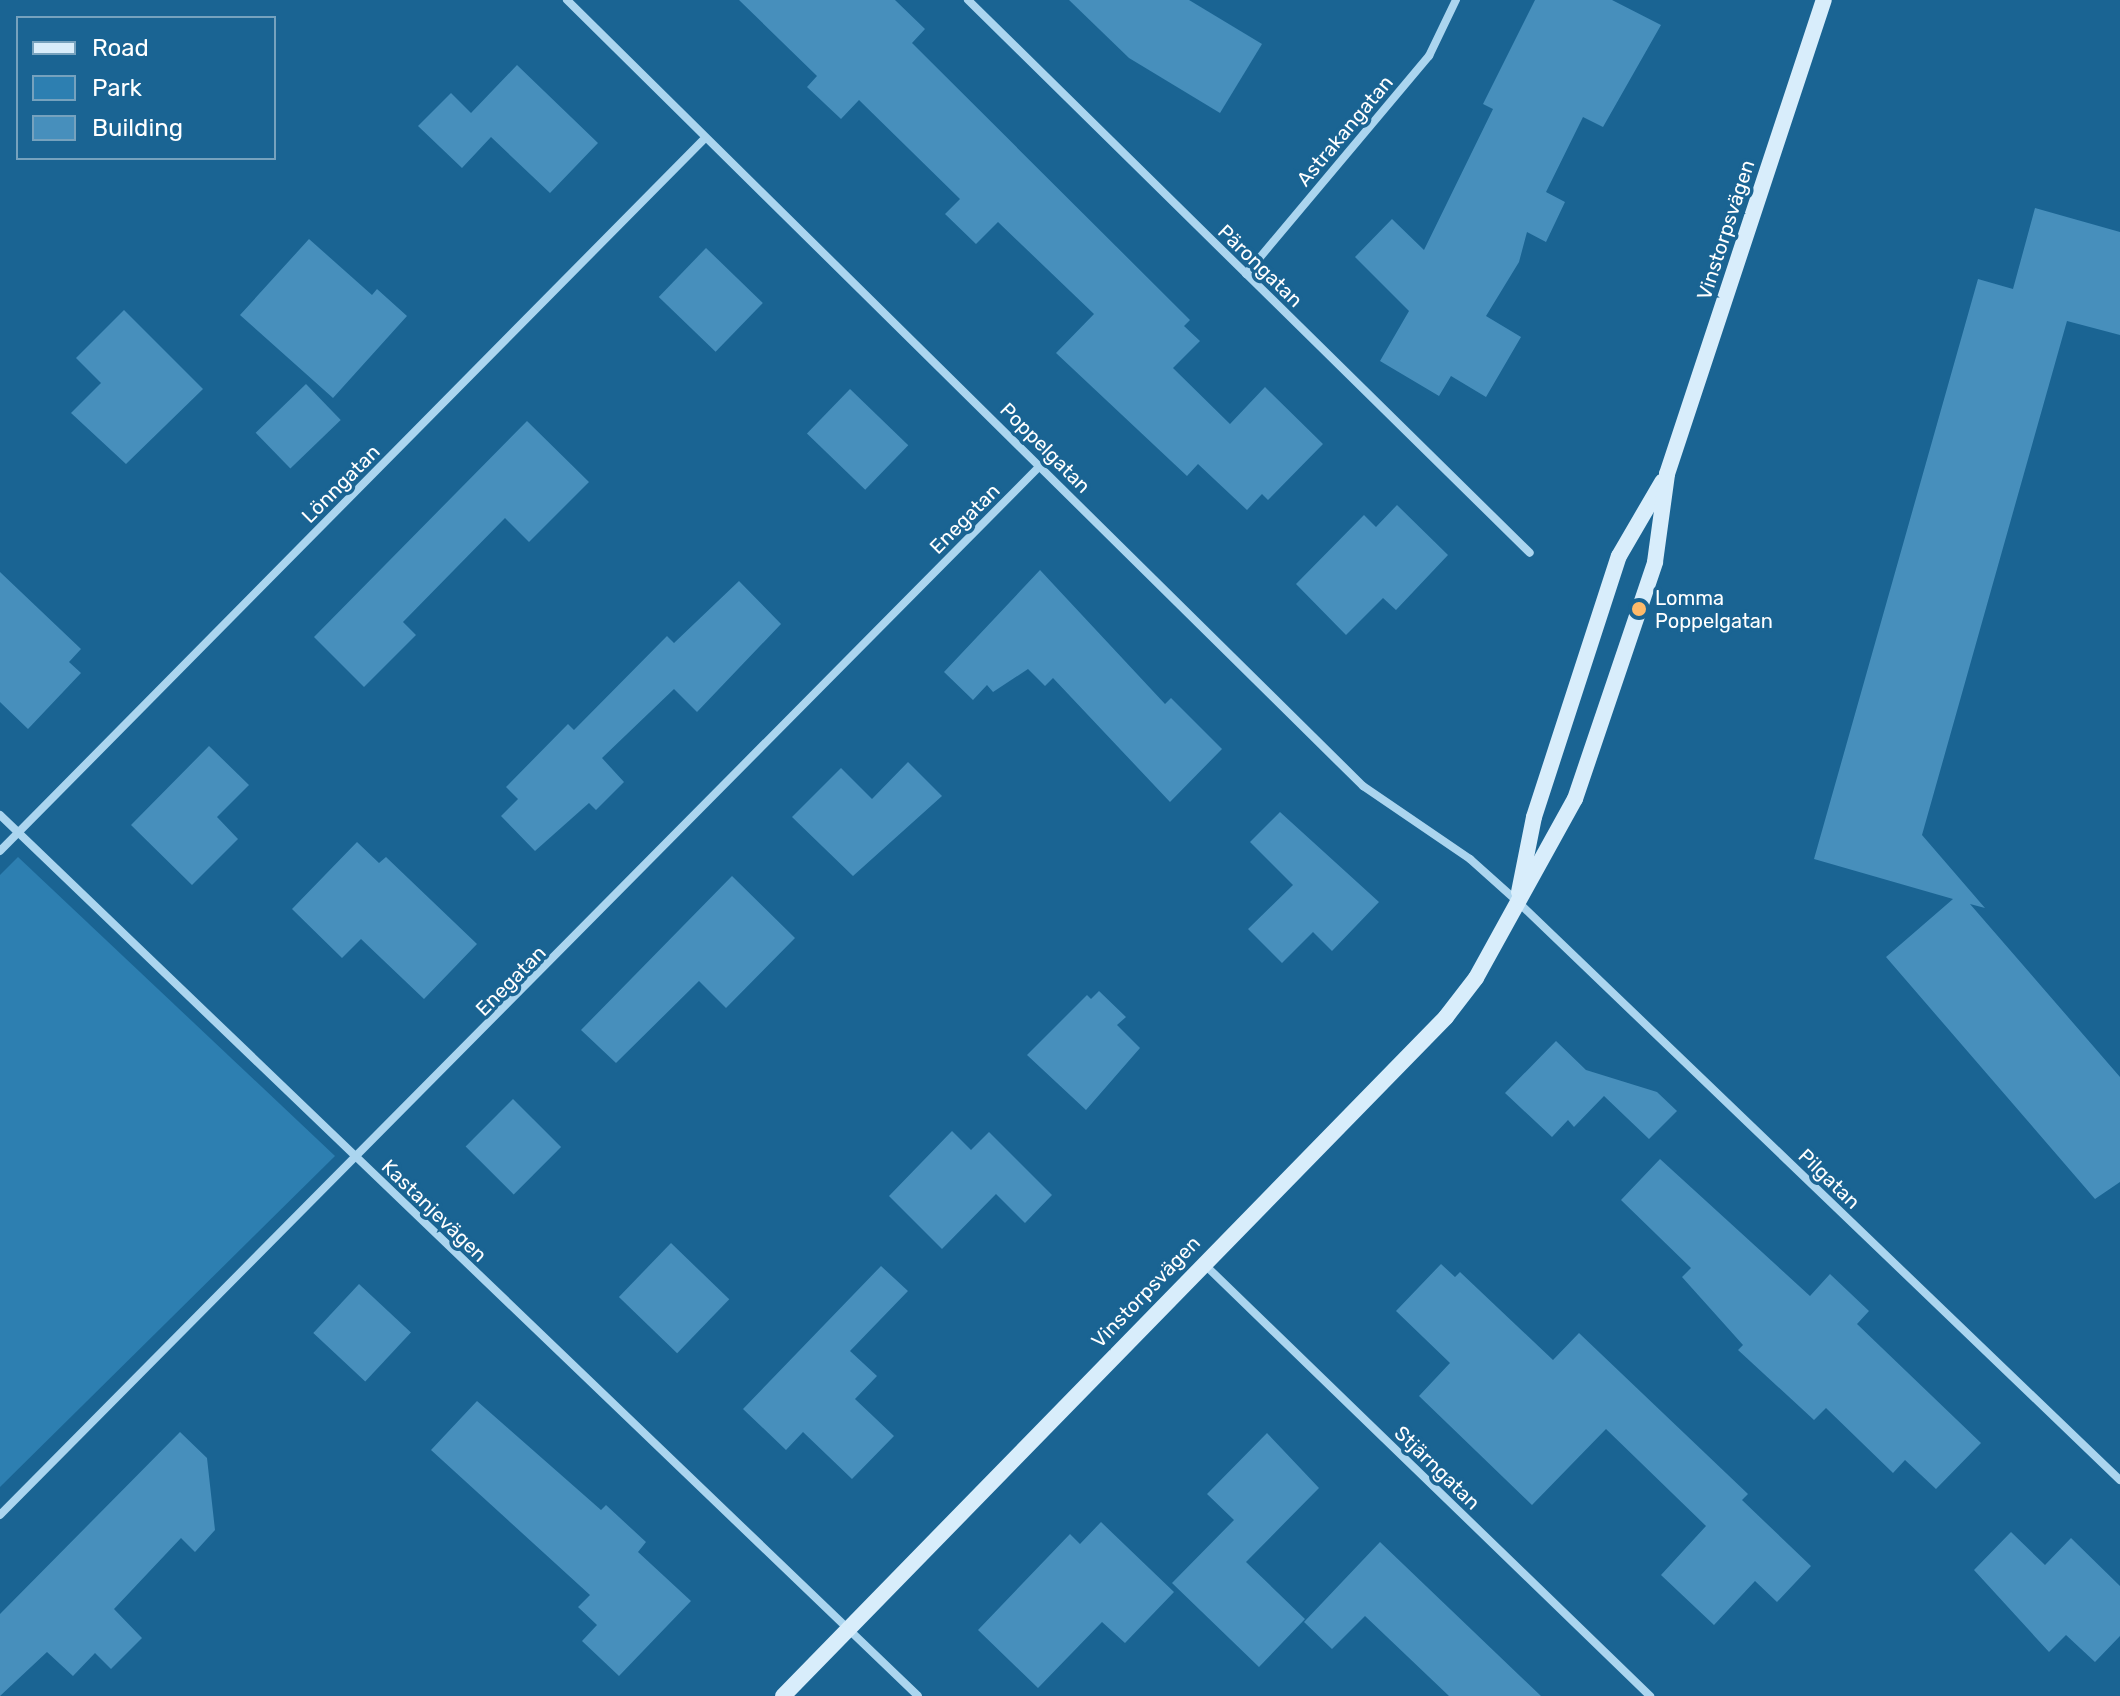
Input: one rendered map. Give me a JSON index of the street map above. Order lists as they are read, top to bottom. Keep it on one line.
{"streets":{"street":["Astrakangatan","Vinstorpsvägen","Pärongatan","Poppelgatan","Lönngatan","Enegatan","Pilgatan","Kastanjevägen","Stjärngatan"]},"crossings":[["Astrakangatan","Pärongatan"],["Vinstorpsvägen","Poppelgatan"],["Vinstorpsvägen","Pilgatan"],["Vinstorpsvägen","Kastanjevägen"],["Vinstorpsvägen","Stjärngatan"],["Poppelgatan","Lönngatan"],["Poppelgatan","Enegatan"],["Poppelgatan","Pilgatan"],["Lönngatan","Kastanjevägen"],["Enegatan","Kastanjevägen"]],"places":["Lomma Poppelgatan"],"legend":["Road","Park","Building"]}
